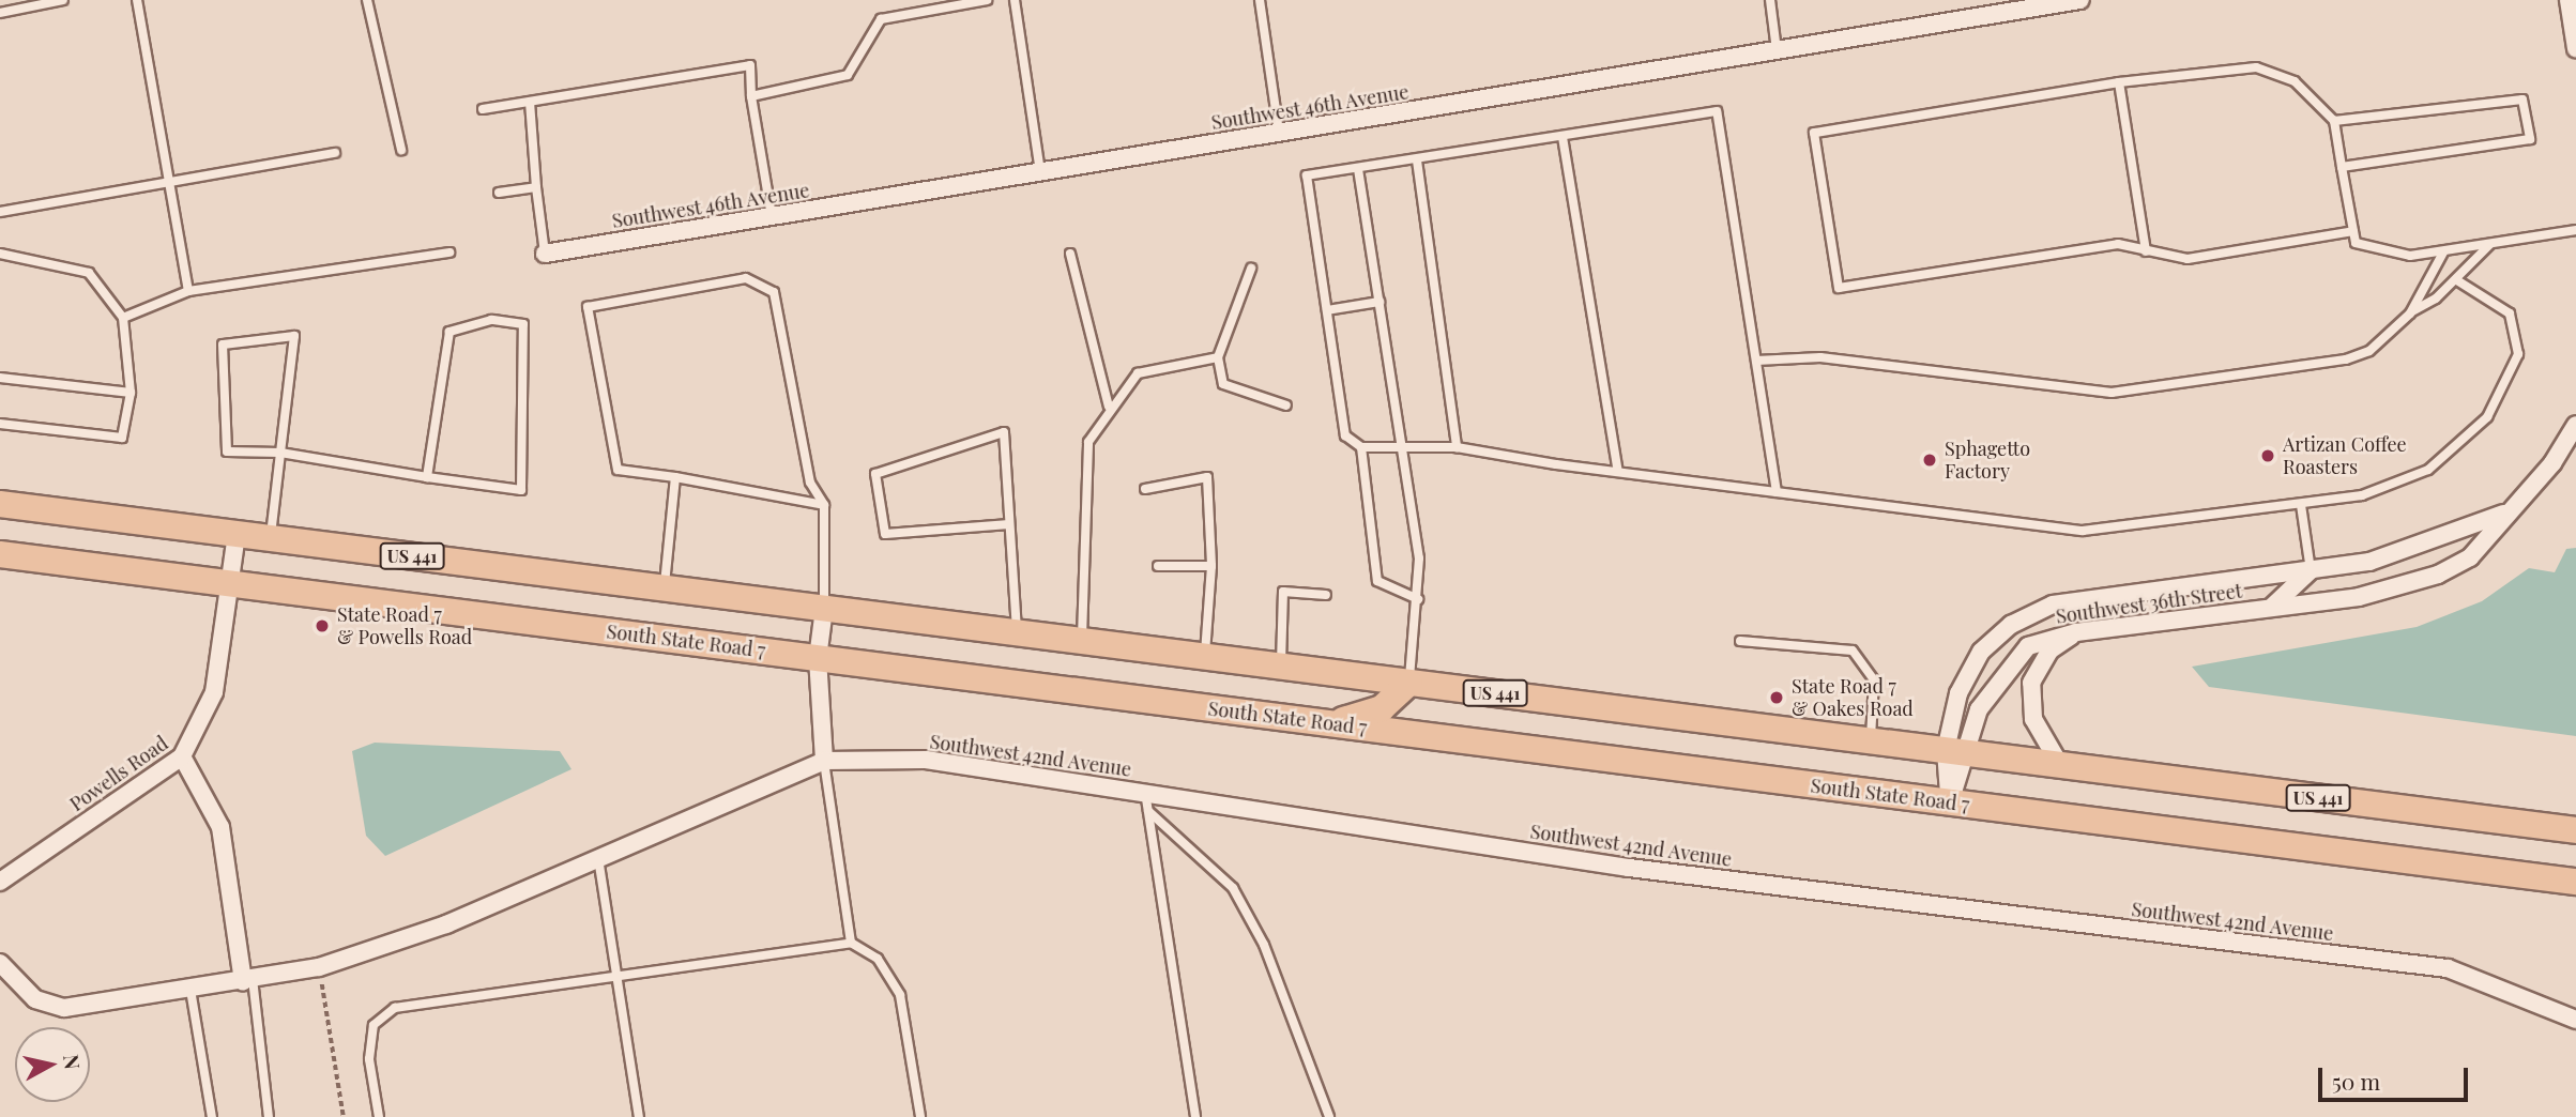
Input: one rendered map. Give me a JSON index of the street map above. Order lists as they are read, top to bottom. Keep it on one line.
{"streets":{"main road":["US 441","South State Road 7"],"street":["Southwest 46th Avenue","Southwest 36th Street","Southwest 42nd Avenue","Powells Road"]},"crossings":[["US 441","Southwest 36th Street"],["US 441","Powells Road"],["Southwest 36th Street","South State Road 7"],["South State Road 7","Powells Road"]],"places":["Artizan Coffee Roasters","Sphagetto Factory","State Road 7 & Powells Road","State Road 7 & Oakes Road"],"scale_bar":"50 m","north":"right"}
